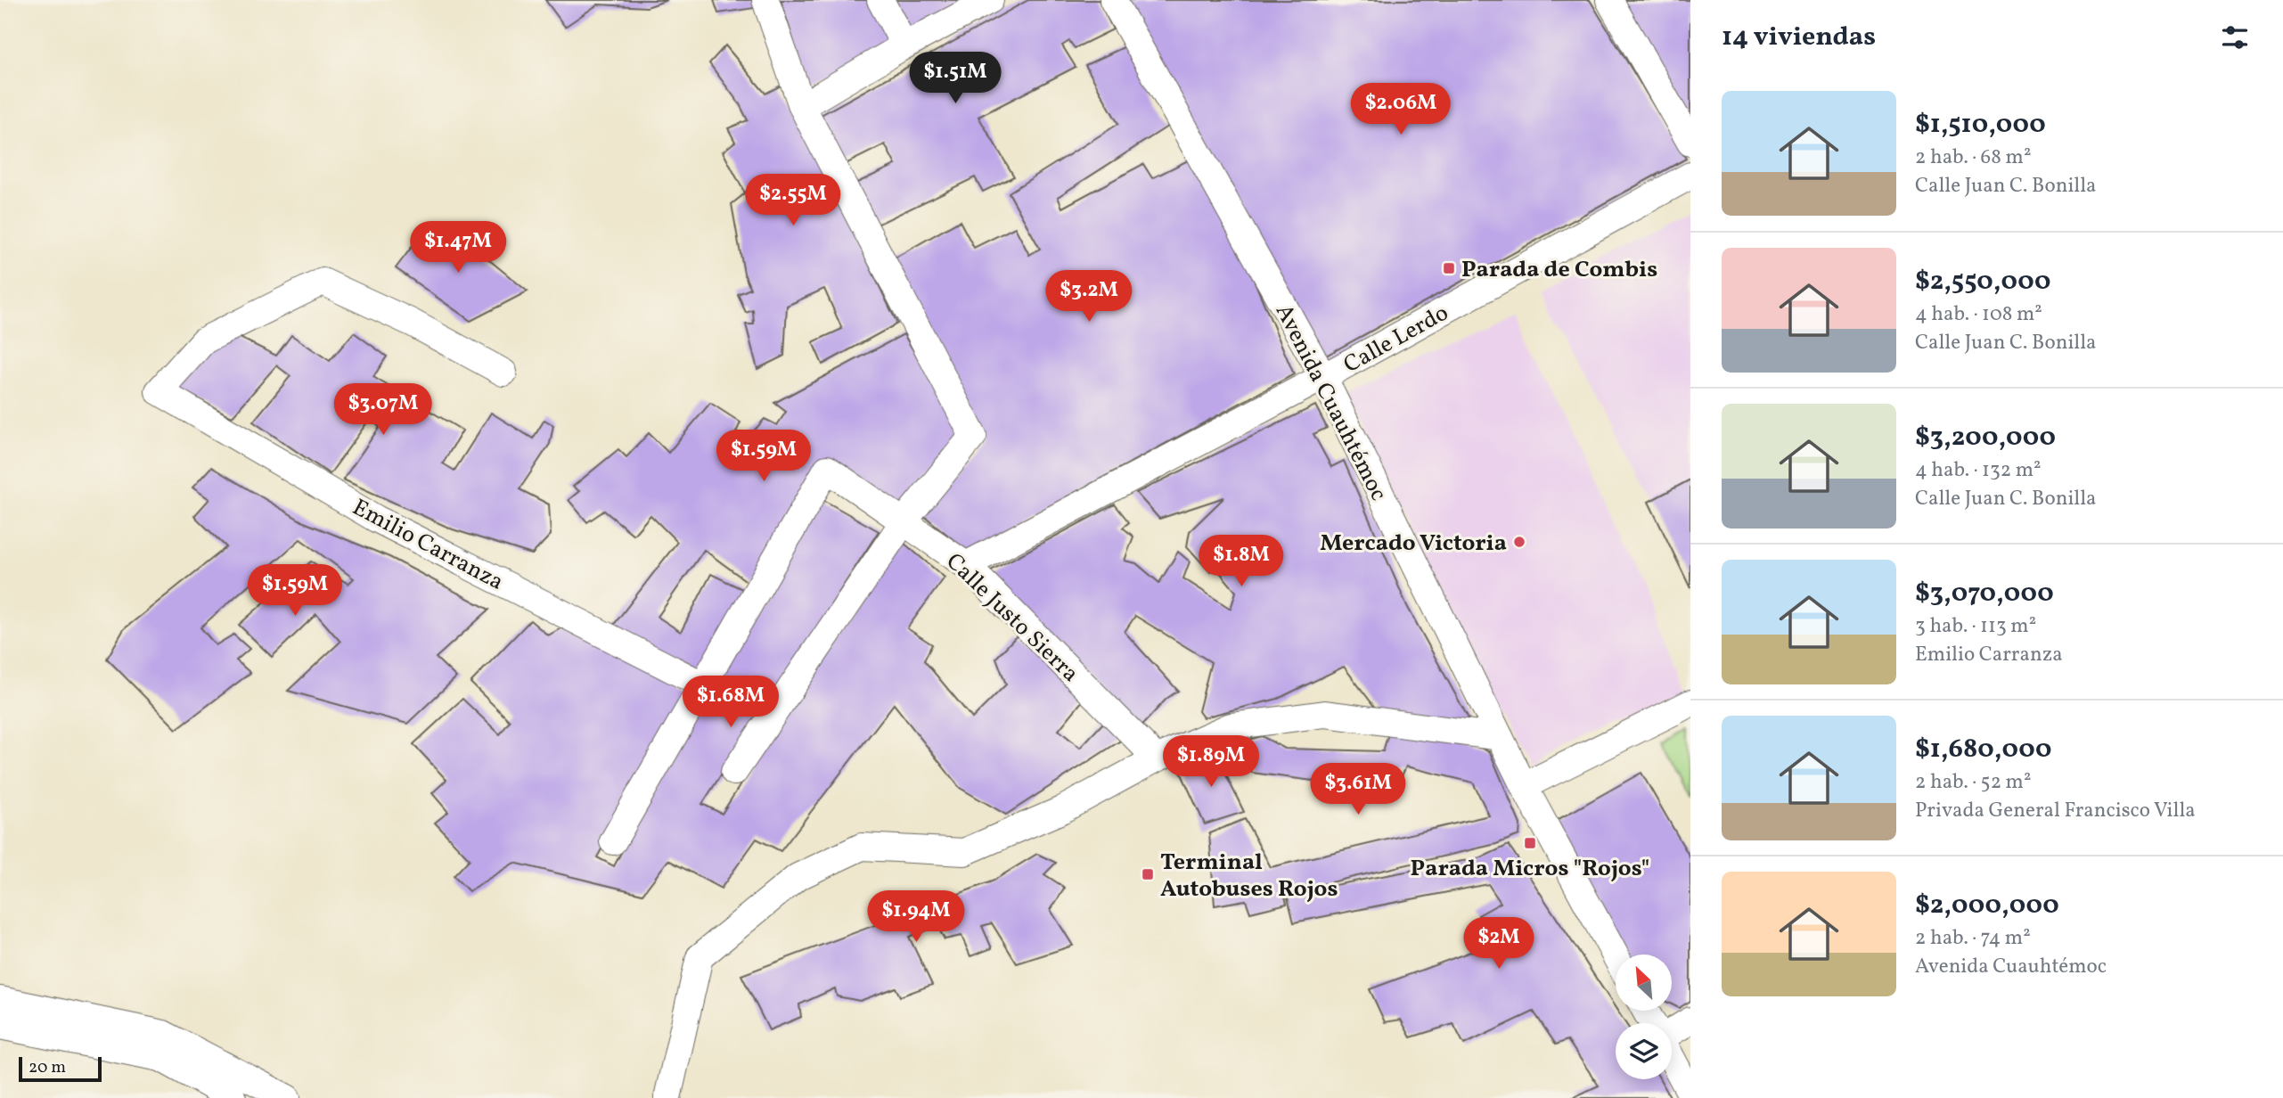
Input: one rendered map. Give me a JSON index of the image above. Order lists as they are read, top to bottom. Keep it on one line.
{"streets":{"street":["Calle Lerdo","Avenida Cuauhtémoc","Emilio Carranza","Calle Justo Sierra"]},"crossings":[["Calle Lerdo","Avenida Cuauhtémoc"],["Calle Lerdo","Calle Justo Sierra"],["Emilio Carranza","Calle Justo Sierra"]],"places":{"transit":["Parada de Combis","Parada Micros \"Rojos\"","Terminal Autobuses Rojos"],"other":["Mercado Victoria"]},"scale_bar":"20 m","north":"top left","page":{"heading":"14 viviendas","price":["$1.51M","$2.06M","$2.55M","$1.47M","$3.2M","$3.07M","$1.59M","$1.8M","$1.59M","$1.68M","$1.89M","$3.61M","$1.94M","$2M"],"list":[{"name":"$1,510,000","note":"2 hab. · 68 m² · Calle Juan C. Bonilla"},{"name":"$2,550,000","note":"4 hab. · 108 m² · Calle Juan C. Bonilla"},{"name":"$3,200,000","note":"4 hab. · 132 m² · Calle Juan C. Bonilla"},{"name":"$3,070,000","note":"3 hab. · 113 m² · Emilio Carranza"},{"name":"$1,680,000","note":"2 hab. · 52 m² · Privada General Francisco Villa"},{"name":"$2,000,000","note":"2 hab. · 74 m² · Avenida Cuauhtémoc"}],"scale":"20 m"}}
